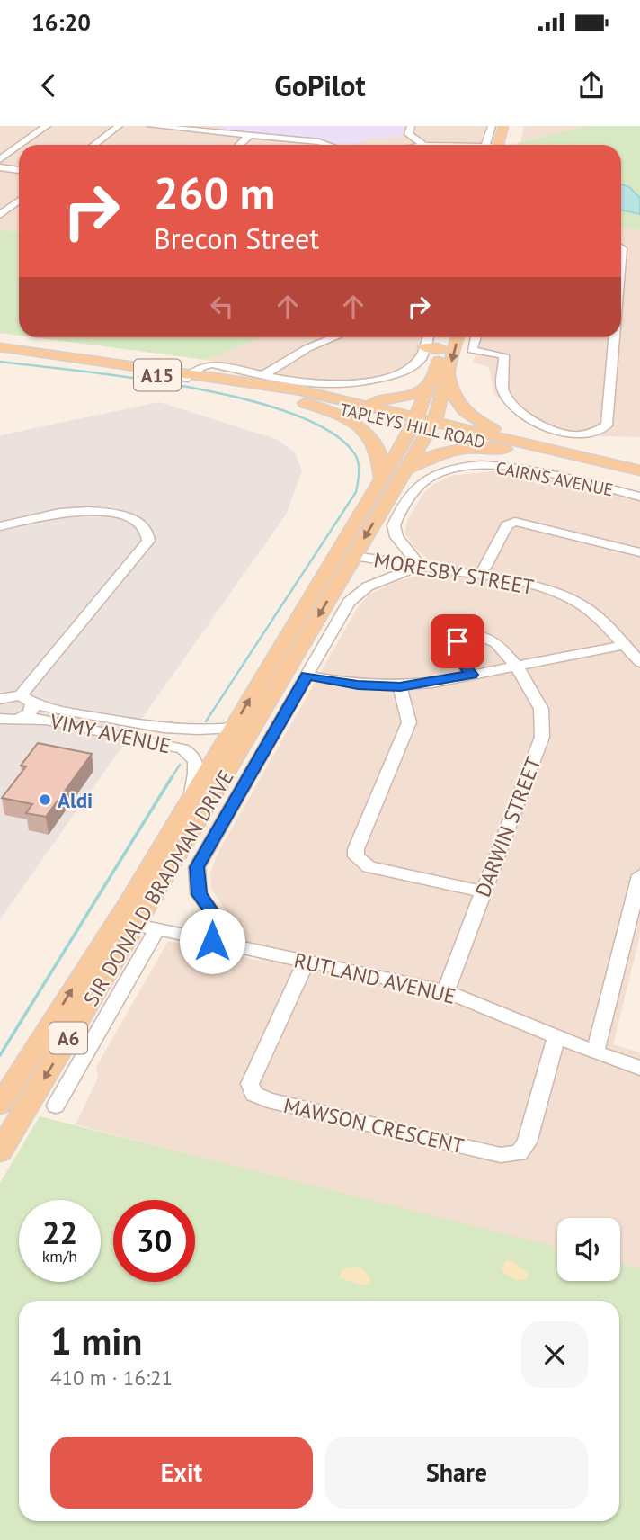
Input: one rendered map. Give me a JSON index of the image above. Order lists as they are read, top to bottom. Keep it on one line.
{"streets":{"main road":["A15","TAPLEYS HILL ROAD","SIR DONALD BRADMAN DRIVE","A6"],"street":["CAIRNS AVENUE","MORESBY STREET","VIMY AVENUE","DARWIN STREET","RUTLAND AVENUE","MAWSON CRESCENT"]},"crossings":[["TAPLEYS HILL ROAD","SIR DONALD BRADMAN DRIVE"],["TAPLEYS HILL ROAD","A6"],["CAIRNS AVENUE","MORESBY STREET"],["CAIRNS AVENUE","SIR DONALD BRADMAN DRIVE"],["MORESBY STREET","SIR DONALD BRADMAN DRIVE"],["VIMY AVENUE","SIR DONALD BRADMAN DRIVE"],["DARWIN STREET","RUTLAND AVENUE"],["SIR DONALD BRADMAN DRIVE","RUTLAND AVENUE"],["SIR DONALD BRADMAN DRIVE","A6"],["RUTLAND AVENUE","MAWSON CRESCENT"]],"places":["Aldi"],"page":{"status":"16:20","header":"GoPilot","turn":["260 m","Brecon Street"],"speed":"22 km/h","limit":"30","heading":["1 min","410 m · 16:21"],"buttons":["Exit","Share"]}}
